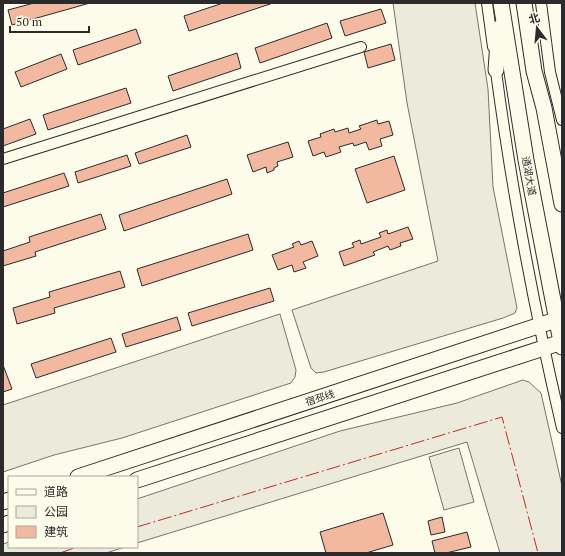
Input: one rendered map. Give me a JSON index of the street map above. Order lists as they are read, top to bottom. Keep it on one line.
{"streets":{"main road":["通湖大道","宿邳线"]},"crossings":[["通湖大道","宿邳线"]],"legend":["道路","公园","建筑"],"scale_bar":"50 m","north":"top"}
